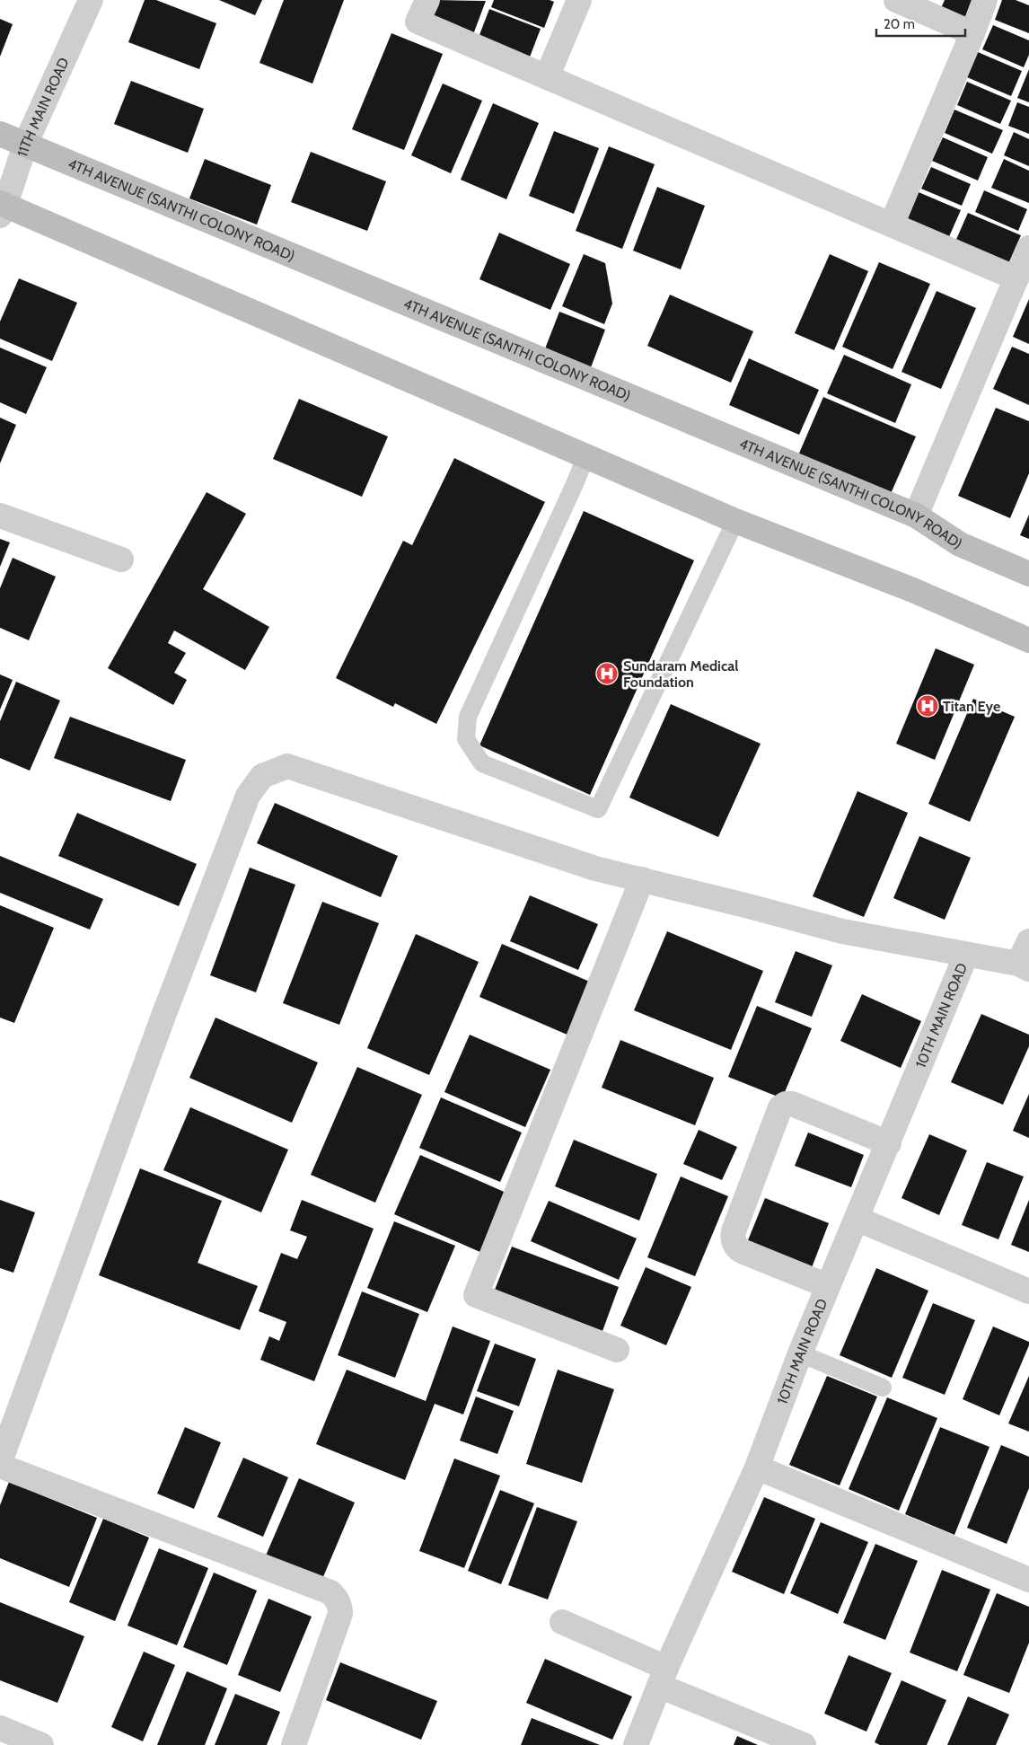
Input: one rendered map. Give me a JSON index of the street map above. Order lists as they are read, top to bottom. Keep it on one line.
{"streets":{"street":["11TH MAIN ROAD","4TH AVENUE (SANTHI COLONY ROAD)","10TH MAIN ROAD"]},"crossings":[["11TH MAIN ROAD","4TH AVENUE (SANTHI COLONY ROAD)"]],"places":{"hospital":["Sundaram Medical Foundation","Titan Eye"]},"scale_bar":"20 m"}
